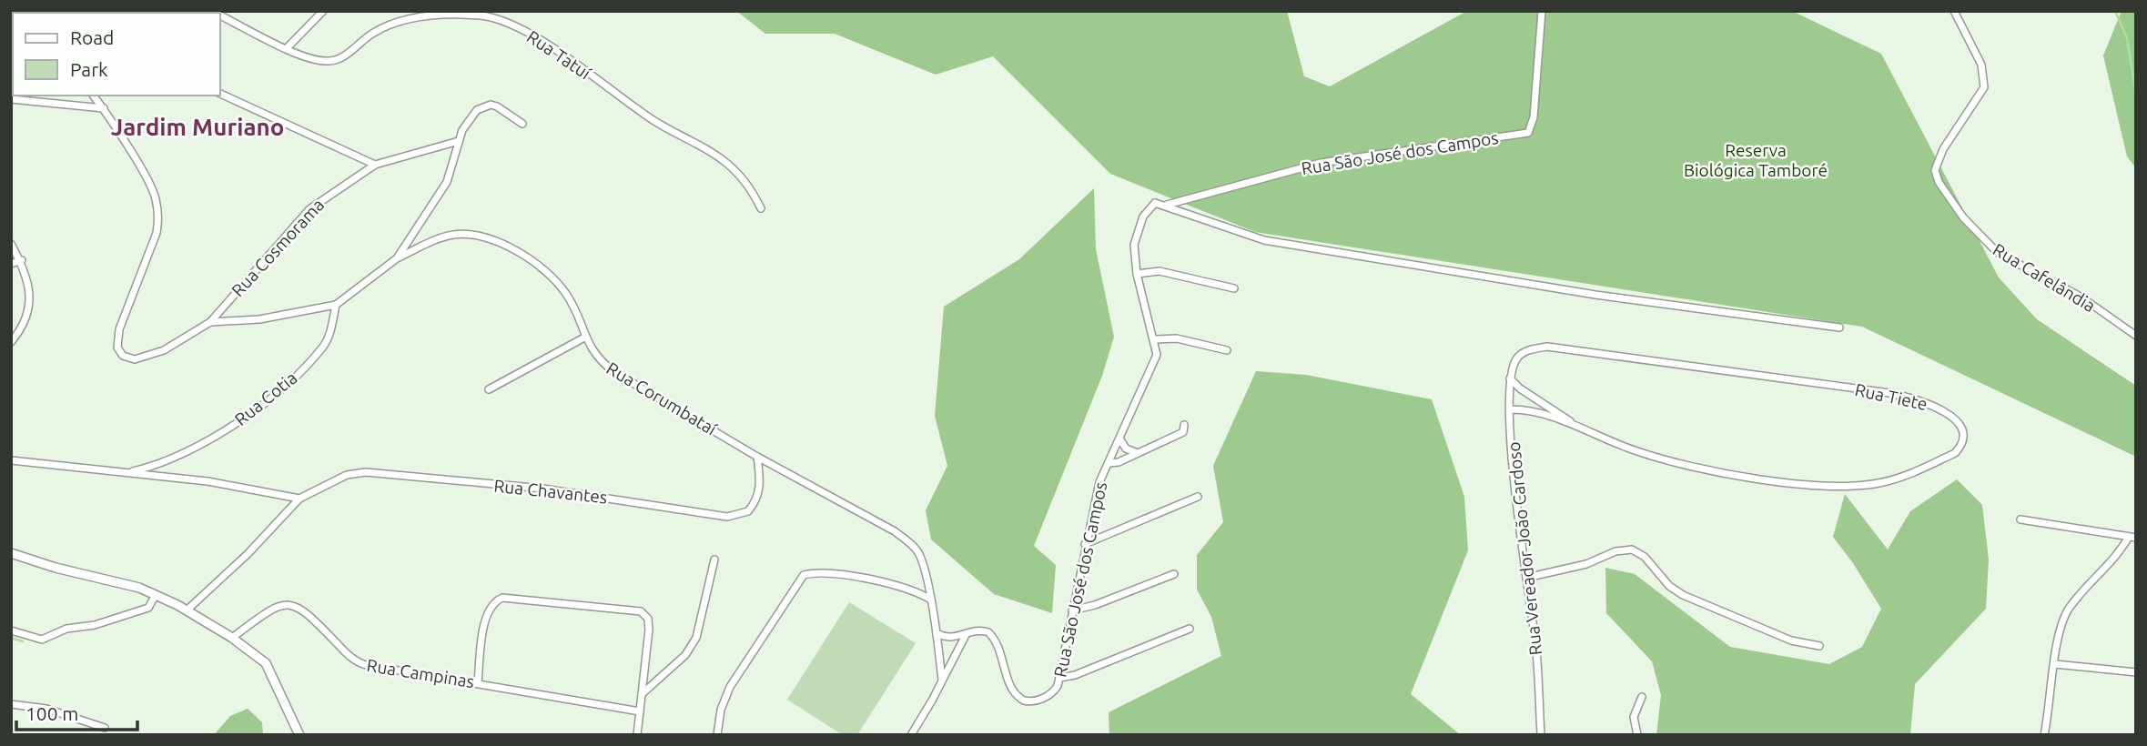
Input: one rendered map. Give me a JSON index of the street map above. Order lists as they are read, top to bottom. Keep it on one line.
{"streets":{"street":["Rua Tatuí","Rua São José dos Campos","Rua Cosmorama","Rua Cafelândia","Rua Tiete","Rua Cotia","Rua Corumbataí","Rua Chavantes","Rua Vereador João Cardoso","Rua Campinas"]},"crossings":[["Rua São José dos Campos","Rua Corumbataí"],["Rua Tiete","Rua Vereador João Cardoso"],["Rua Corumbataí","Rua Chavantes"]],"districts":["Jardim Muriano"],"parks":["Reserva Biológica Tamboré"],"legend":["Road","Park"],"scale_bar":"100 m"}
